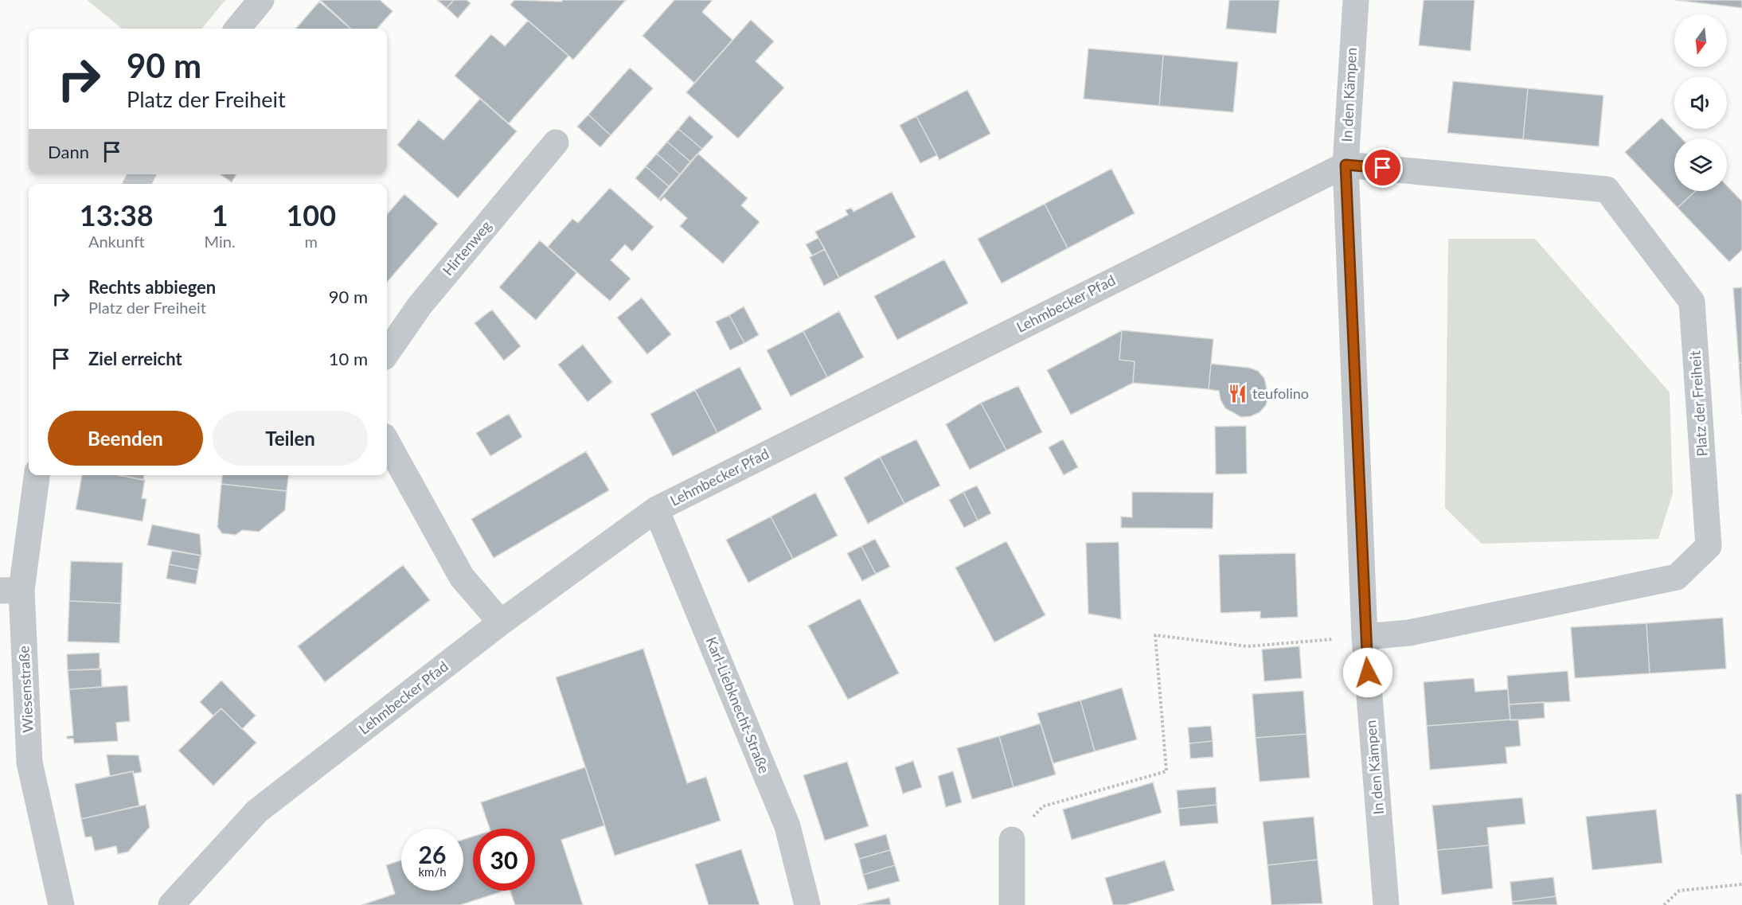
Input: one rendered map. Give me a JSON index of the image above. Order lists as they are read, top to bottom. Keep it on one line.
{"streets":{"street":["In den Kämpen","Hirtenweg","Lehmbecker Pfad","Platz der Freiheit","Wiesenstraße","Karl-Liebknecht-Straße"]},"crossings":[["In den Kämpen","Lehmbecker Pfad"],["In den Kämpen","Platz der Freiheit"],["Lehmbecker Pfad","Platz der Freiheit"],["Lehmbecker Pfad","Karl-Liebknecht-Straße"]],"places":{"restaurant":["teufolino"]},"north":"bottom","page":{"turn":["90 m","Platz der Freiheit"],"then":"Dann","eta":["13:38","Ankunft","1","Min.","100","m"],"list":[{"name":"Rechts abbiegen","note":"Platz der Freiheit","value":"90 m"},{"name":"Ziel erreicht","value":"10 m"}],"buttons":["Beenden","Teilen"],"speed":"26 km/h","limit":"30"}}
